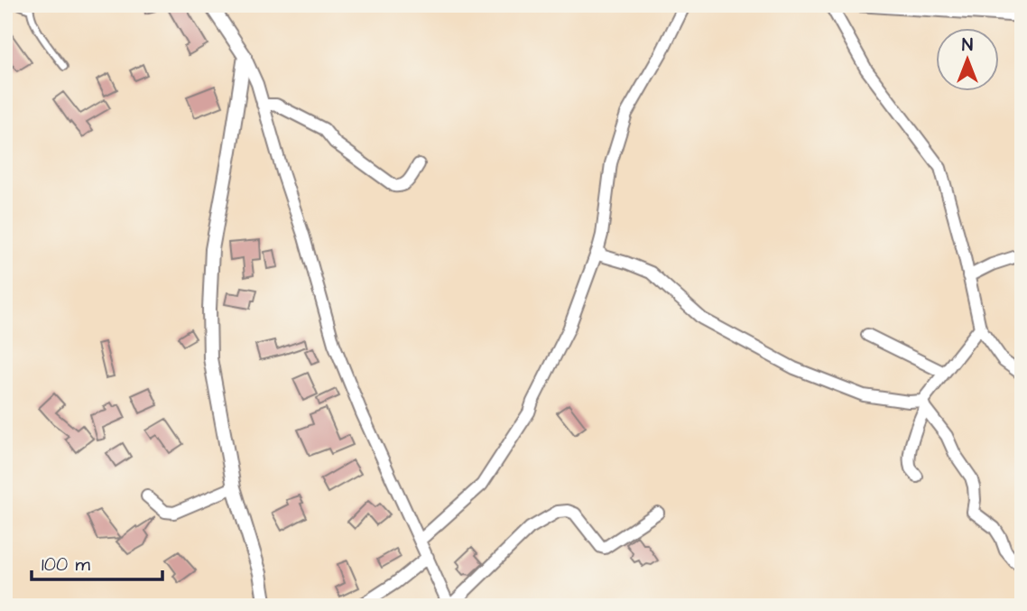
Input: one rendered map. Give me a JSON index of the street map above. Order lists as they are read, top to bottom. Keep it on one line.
{"scale_bar":"100 m","north":"top"}
